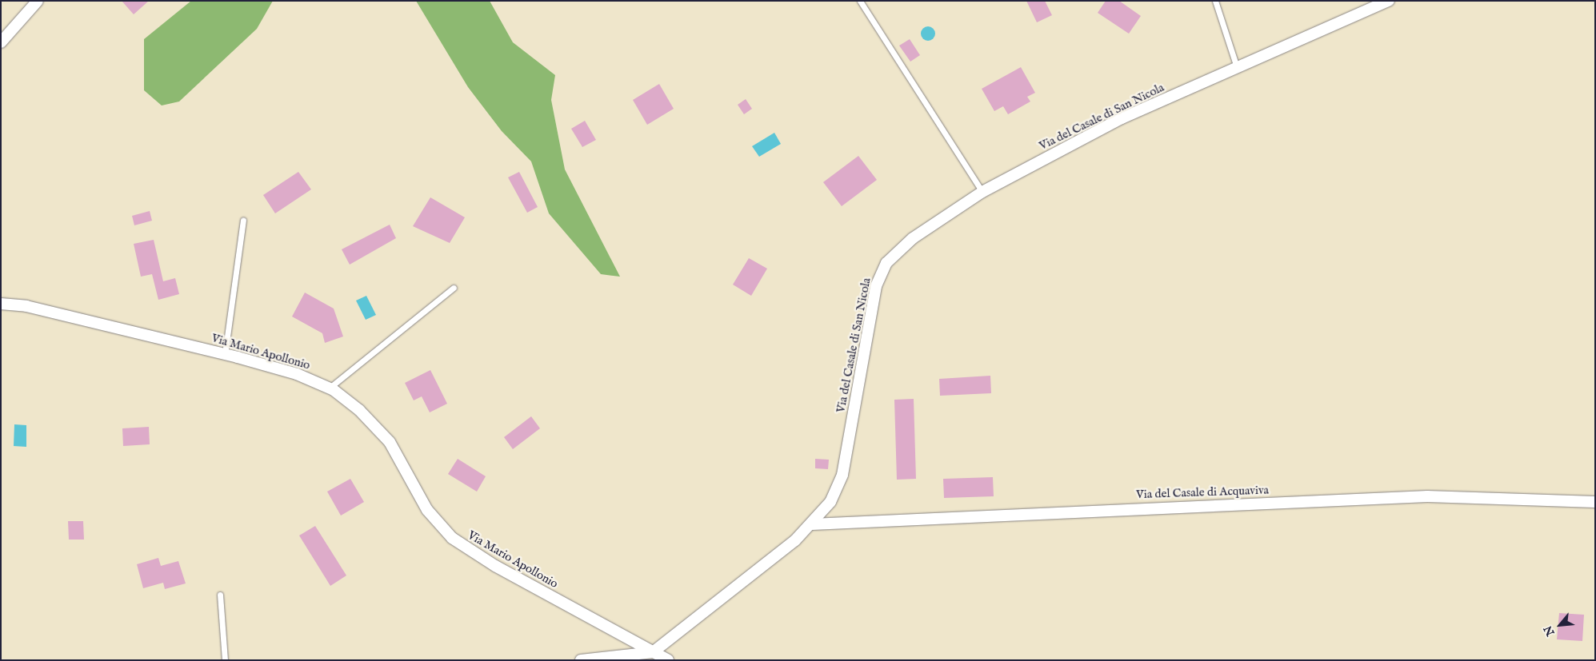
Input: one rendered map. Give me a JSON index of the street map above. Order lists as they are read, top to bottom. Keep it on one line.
{"streets":{"street":["Via del Casale di San Nicola","Via Mario Apollonio","Via del Casale di Acquaviva"]},"crossings":[["Via del Casale di San Nicola","Via Mario Apollonio"],["Via del Casale di San Nicola","Via del Casale di Acquaviva"]],"north":"bottom left"}
